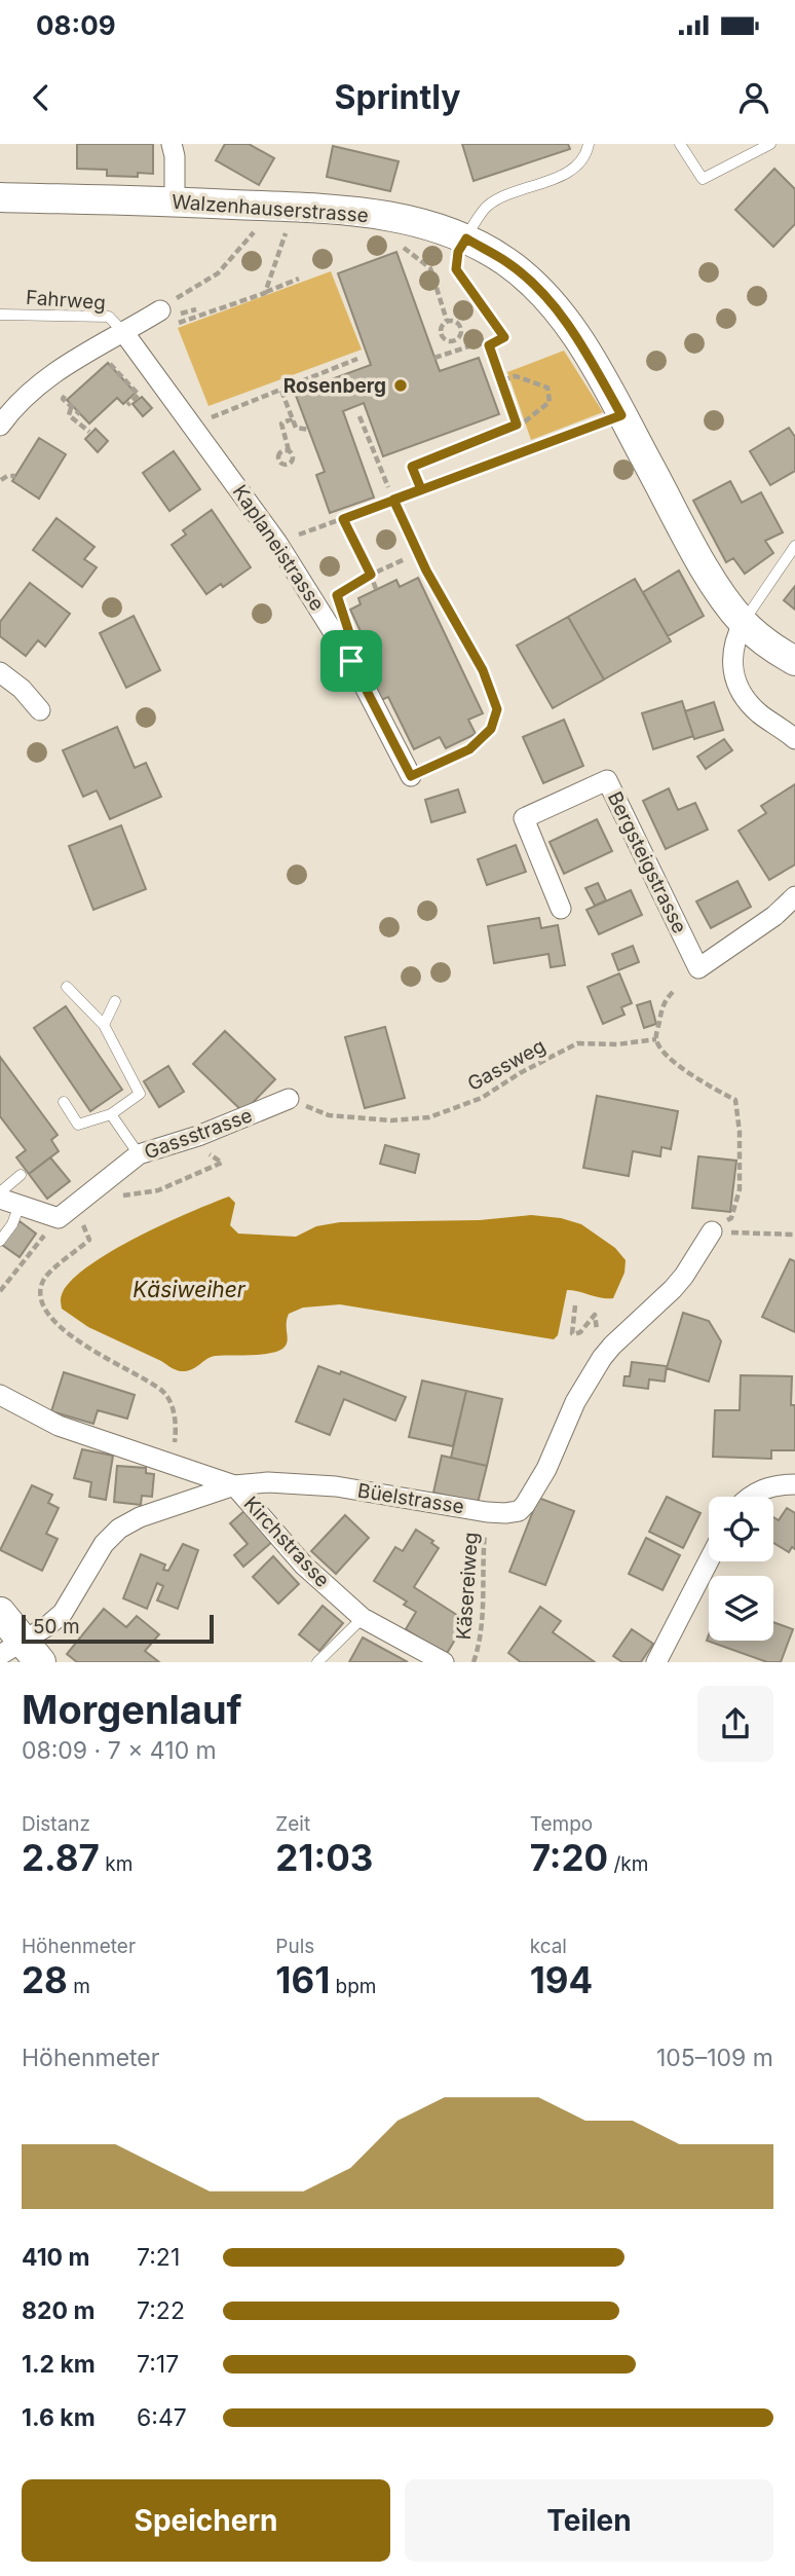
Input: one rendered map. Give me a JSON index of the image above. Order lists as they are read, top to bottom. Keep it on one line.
{"streets":{"street":["Walzenhauserstrasse","Kaplaneistrasse","Bergsteigstrasse","Gassstrasse","Büelstrasse","Kirchstrasse"],"lane":["Fahrweg"],"path":["Gassweg","Käsereiweg"]},"crossings":[["Fahrweg","Kaplaneistrasse"],["Gassweg","Gassstrasse"],["Büelstrasse","Kirchstrasse"],["Büelstrasse","Käsereiweg"]],"water":["Käsiweiher"],"places":["Rosenberg"],"scale_bar":"50 m","page":{"status":"08:09","header":"Sprintly","scale":"50 m","heading":["Morgenlauf","08:09 · 7 × 410 m"],"stats":[["Distanz","2.87 km"],["Zeit","21:03"],["Tempo","7:20 /km"],["Höhenmeter","28 m"],["Puls","161 bpm"],["kcal","194"]],"chart":["Höhenmeter","105–109 m"],"list":[{"name":"410 m","note":"7:21"},{"name":"820 m","note":"7:22"},{"name":"1.2 km","note":"7:17"},{"name":"1.6 km","note":"6:47"}],"buttons":["Speichern","Teilen"]}}
